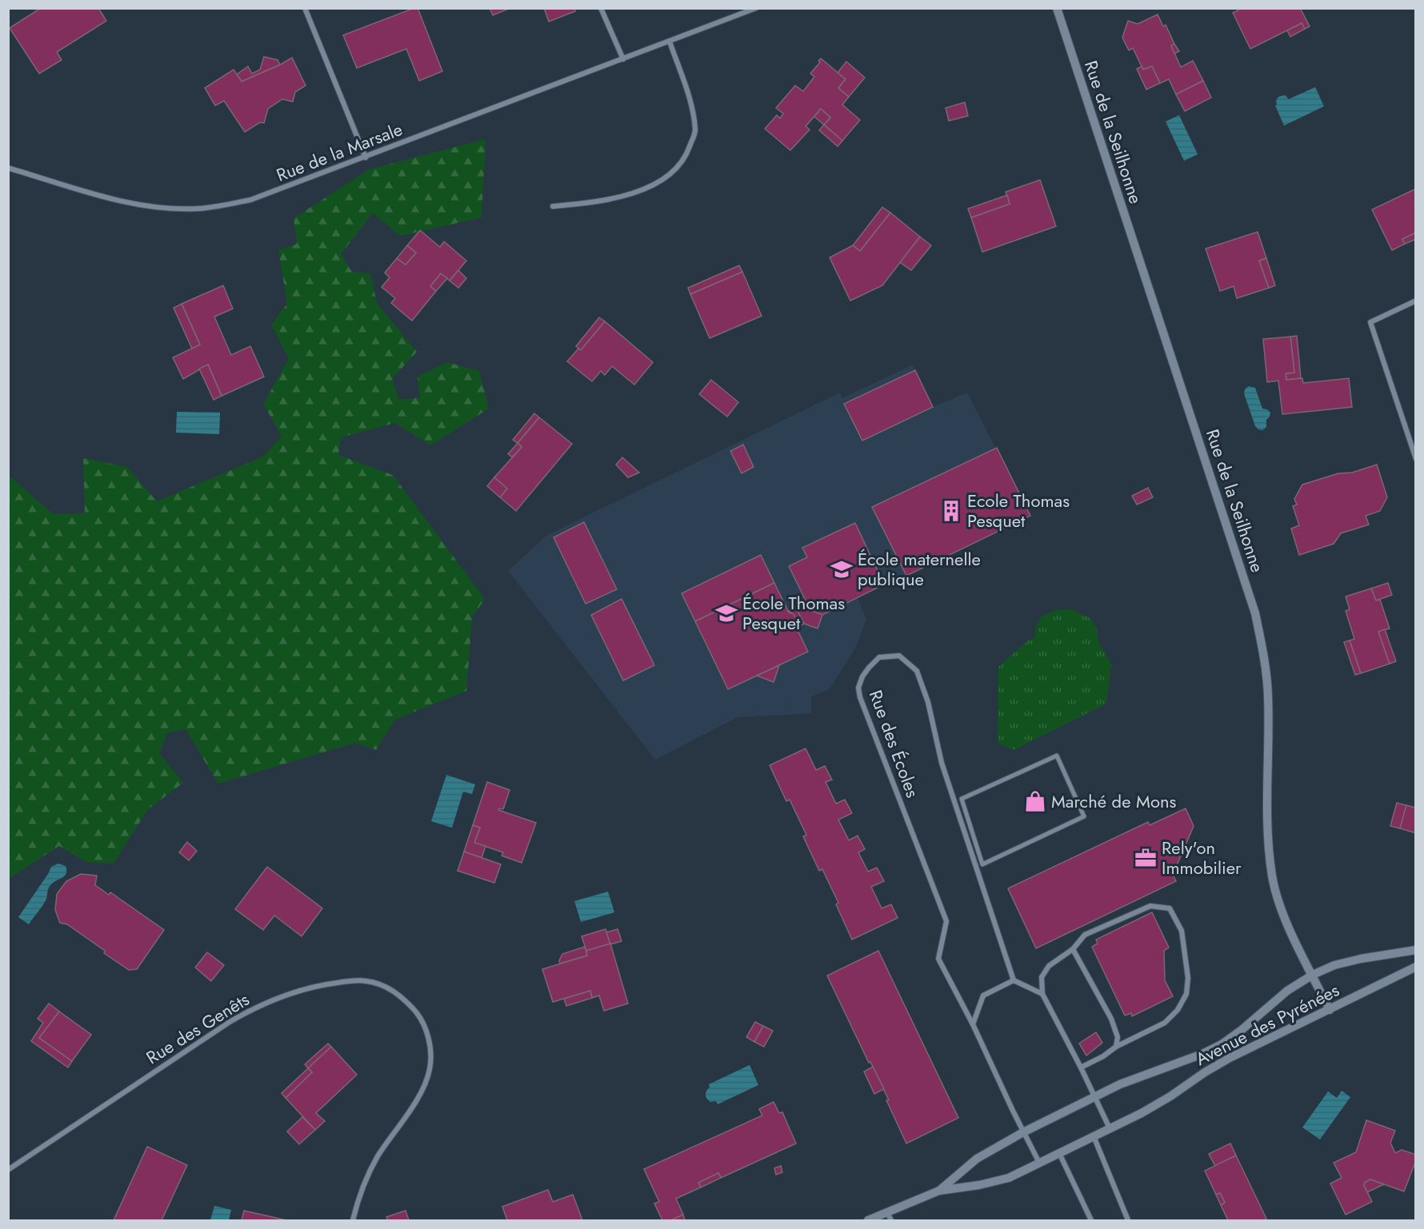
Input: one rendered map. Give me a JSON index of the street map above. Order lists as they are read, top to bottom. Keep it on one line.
{"streets":{"street":["Rue de la Seilhonne","Rue de la Marsale","Rue des Écoles","Avenue des Pyrénées","Rue des Genêts"]},"crossings":[["Rue de la Seilhonne","Avenue des Pyrénées"],["Rue des Écoles","Avenue des Pyrénées"]],"places":{"building":["Ecole Thomas Pesquet"],"school or university":["École maternelle publique","École Thomas Pesquet"],"shop":["Marché de Mons"],"office":["Rely'on Immobilier"]}}
